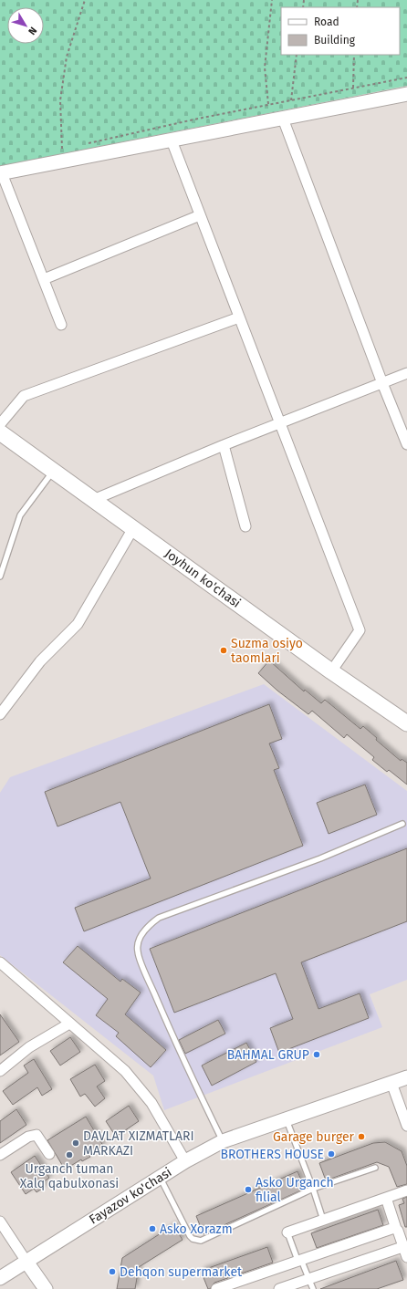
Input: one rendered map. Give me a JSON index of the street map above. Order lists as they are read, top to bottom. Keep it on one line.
{"streets":{"main road":["Joyhun ko'chasi","Fayazov ko'chasi"]},"places":["Suzma osiyo taomlari","BAHMAL GRUP","Garage burger","DAVLAT XIZMATLARI MARKAZI","BROTHERS HOUSE","Urganch tuman Xalq qabulxonasi","Asko Urganch filial","Asko Xorazm","Dehqon supermarket"],"legend":["Road","Building"],"north":"bottom right"}
